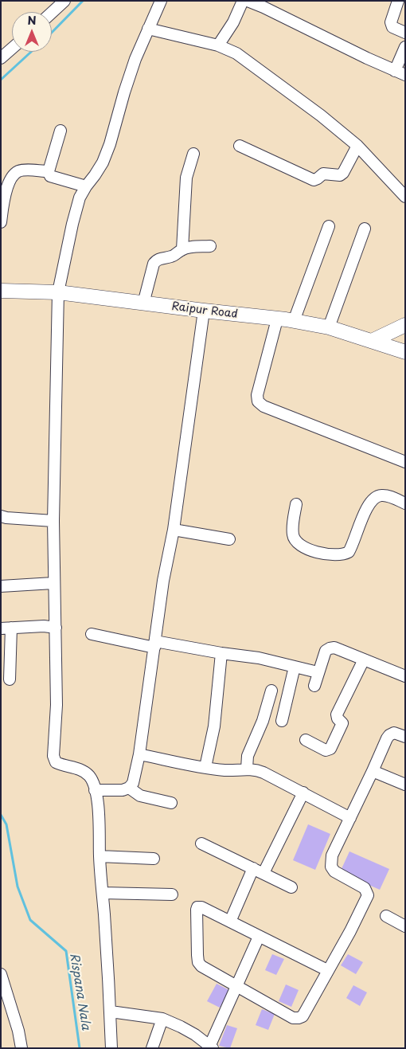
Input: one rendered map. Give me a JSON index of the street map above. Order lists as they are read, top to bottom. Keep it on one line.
{"streets":{"main road":["Raipur Road"]},"water":["Rispana Nala"],"north":"top"}
